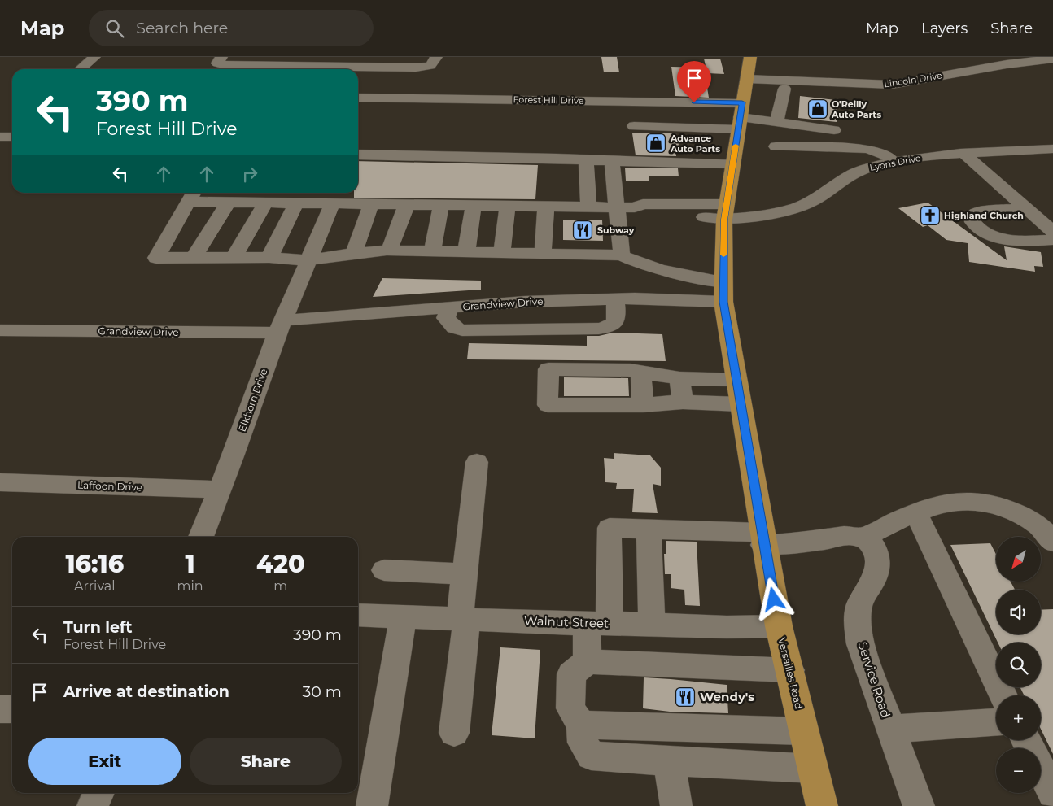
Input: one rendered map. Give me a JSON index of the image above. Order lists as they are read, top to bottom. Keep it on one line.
{"streets":{"highway":["Versailles Road"],"street":["Lincoln Drive","Forest Hill Drive","Lyons Drive","Grandview Drive","Elkhorn Drive","Laffoon Drive","Walnut Street","Service Road"]},"crossings":[["Lincoln Drive","Forest Hill Drive"],["Lincoln Drive","Versailles Road"],["Forest Hill Drive","Versailles Road"],["Lyons Drive","Elkhorn Drive"],["Lyons Drive","Versailles Road"],["Grandview Drive","Elkhorn Drive"],["Grandview Drive","Versailles Road"],["Elkhorn Drive","Laffoon Drive"],["Walnut Street","Versailles Road"]],"places":{"shop":["O'Reilly Auto Parts","Advance Auto Parts"],"church":["Highland Church"],"restaurant":["Subway","Wendy's"]},"north":"bottom left","page":{"header":"Map","search":"Search here","nav":["Map","Layers","Share"],"turn":["390 m","Forest Hill Drive"],"map_buttons":["+","−"],"eta":["16:16","Arrival","1","min","420","m"],"list":[{"name":"Turn left","note":"Forest Hill Drive","value":"390 m"},{"name":"Arrive at destination","value":"30 m"}],"buttons":["Exit","Share"]}}
